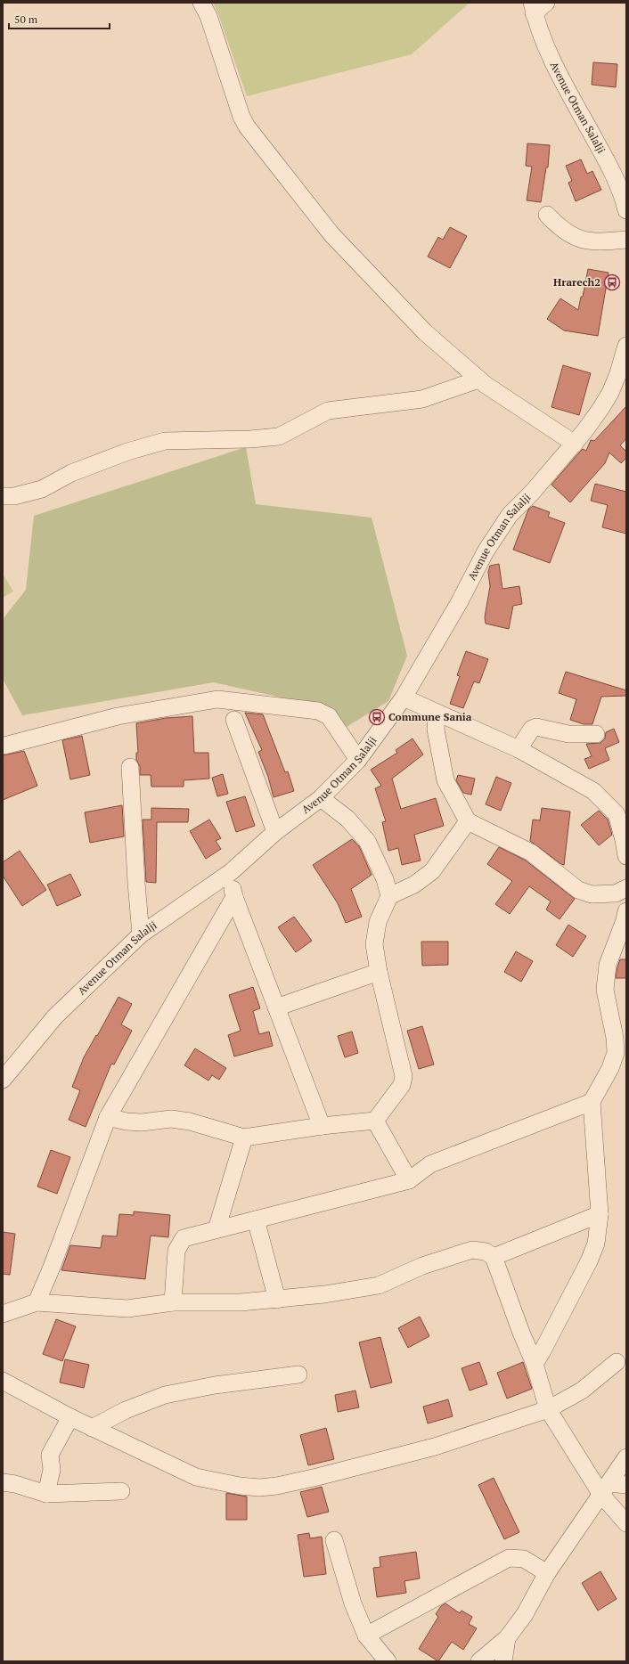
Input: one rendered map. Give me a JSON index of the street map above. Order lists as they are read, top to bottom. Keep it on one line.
{"streets":{"street":["Avenue Otman Salalji"]},"places":{"bus stop":["Hrarech2","Commune Sania"]},"scale_bar":"50 m"}
